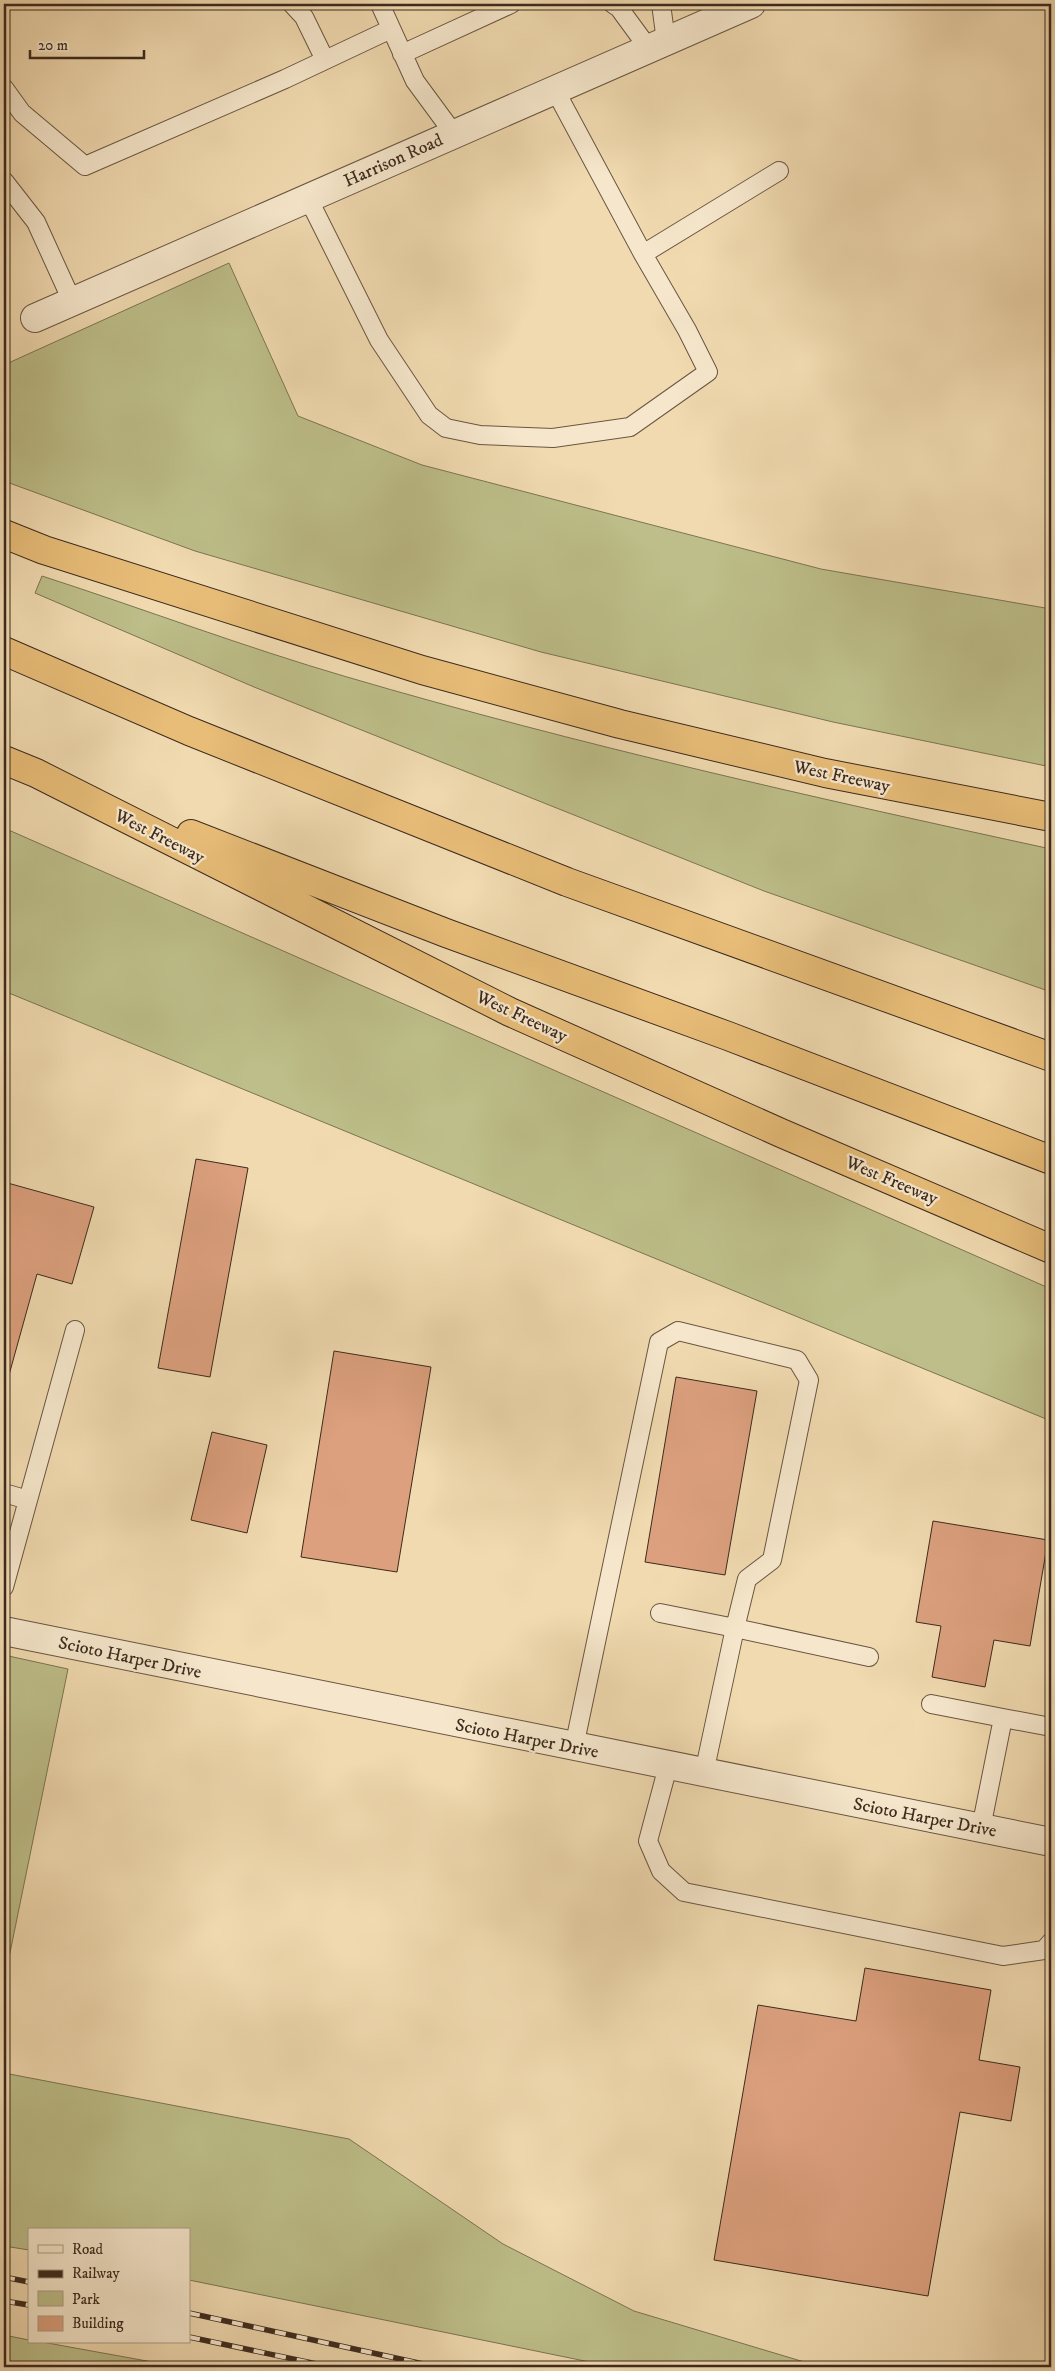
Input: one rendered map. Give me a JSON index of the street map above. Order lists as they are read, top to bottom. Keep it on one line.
{"streets":{"highway":["West Freeway"],"street":["Harrison Road","Scioto Harper Drive"]},"legend":["Road","Railway","Park","Building"],"scale_bar":"20 m"}
